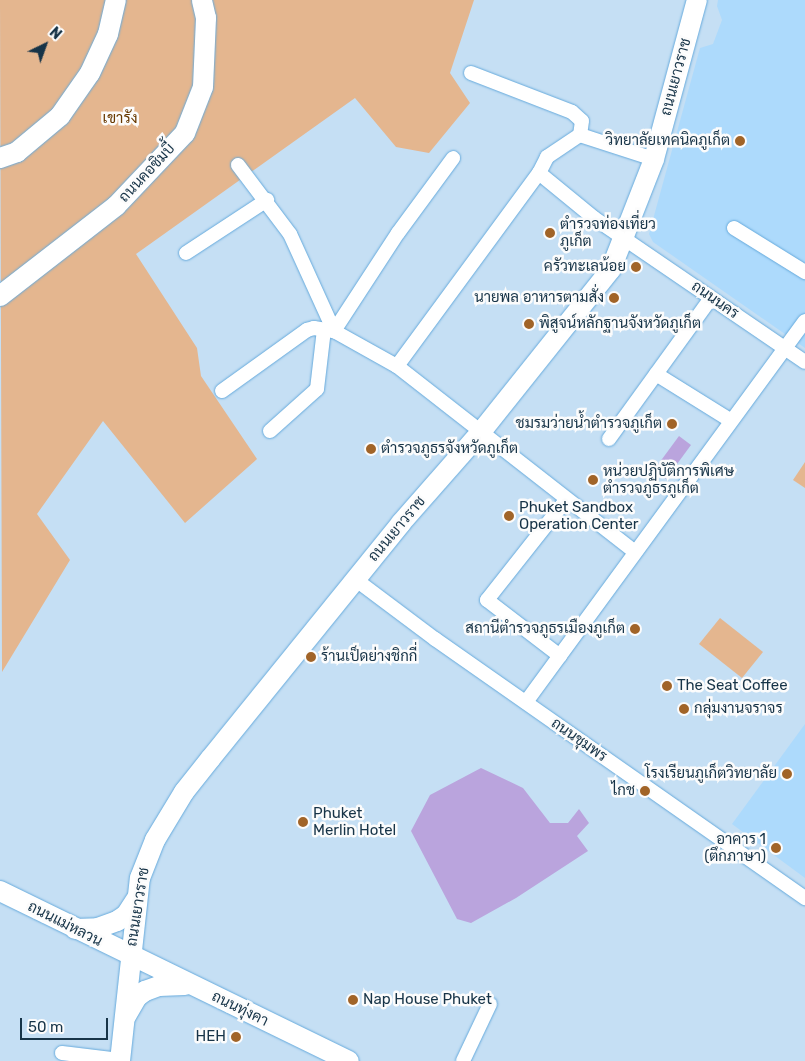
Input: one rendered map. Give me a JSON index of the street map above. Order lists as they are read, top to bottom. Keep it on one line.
{"streets":{"main road":["ถนนเยาวราช","ถนนคอซิมบี้","ถนนแม่หลวน","ถนนทุ่งคา"],"street":["ถนนนคร","ถนนชุมพร"]},"crossings":[["ถนนเยาวราช","ถนนนคร"],["ถนนเยาวราช","ถนนชุมพร"],["ถนนเยาวราช","ถนนแม่หลวน"],["ถนนเยาวราช","ถนนทุ่งคา"],["ถนนแม่หลวน","ถนนทุ่งคา"]],"parks":["เขารัง"],"places":["วิทยาลัยเทคนิคภูเก็ต","ตำรวจท่องเที่ยว ภูเก็ต","ครัวทะเลน้อย","นายพล อาหารตามสั่ง","พิสูจน์หลักฐานจังหวัดภูเก็ต","ชมรมว่ายน้ำตำรวจภูเก็ต","ตำรวจภูธรจังหวัดภูเก็ต","หน่วยปฏิบัติการพิเศษ ตำรวจภูธรภูเก็ต","Phuket Sandbox Operation Center","สถานีตำรวจภูธรเมืองภูเก็ต","ร้านเป็ดย่างชิกกี่","The Seat Coffee","กลุ่มงานจราจร","โรงเรียนภูเก็ตวิทยาลัย","ไกช","Phuket Merlin Hotel","อาคาร 1 (ตึกภาษา)","Nap House Phuket","HEH"],"scale_bar":"50 m","north":"top right"}
